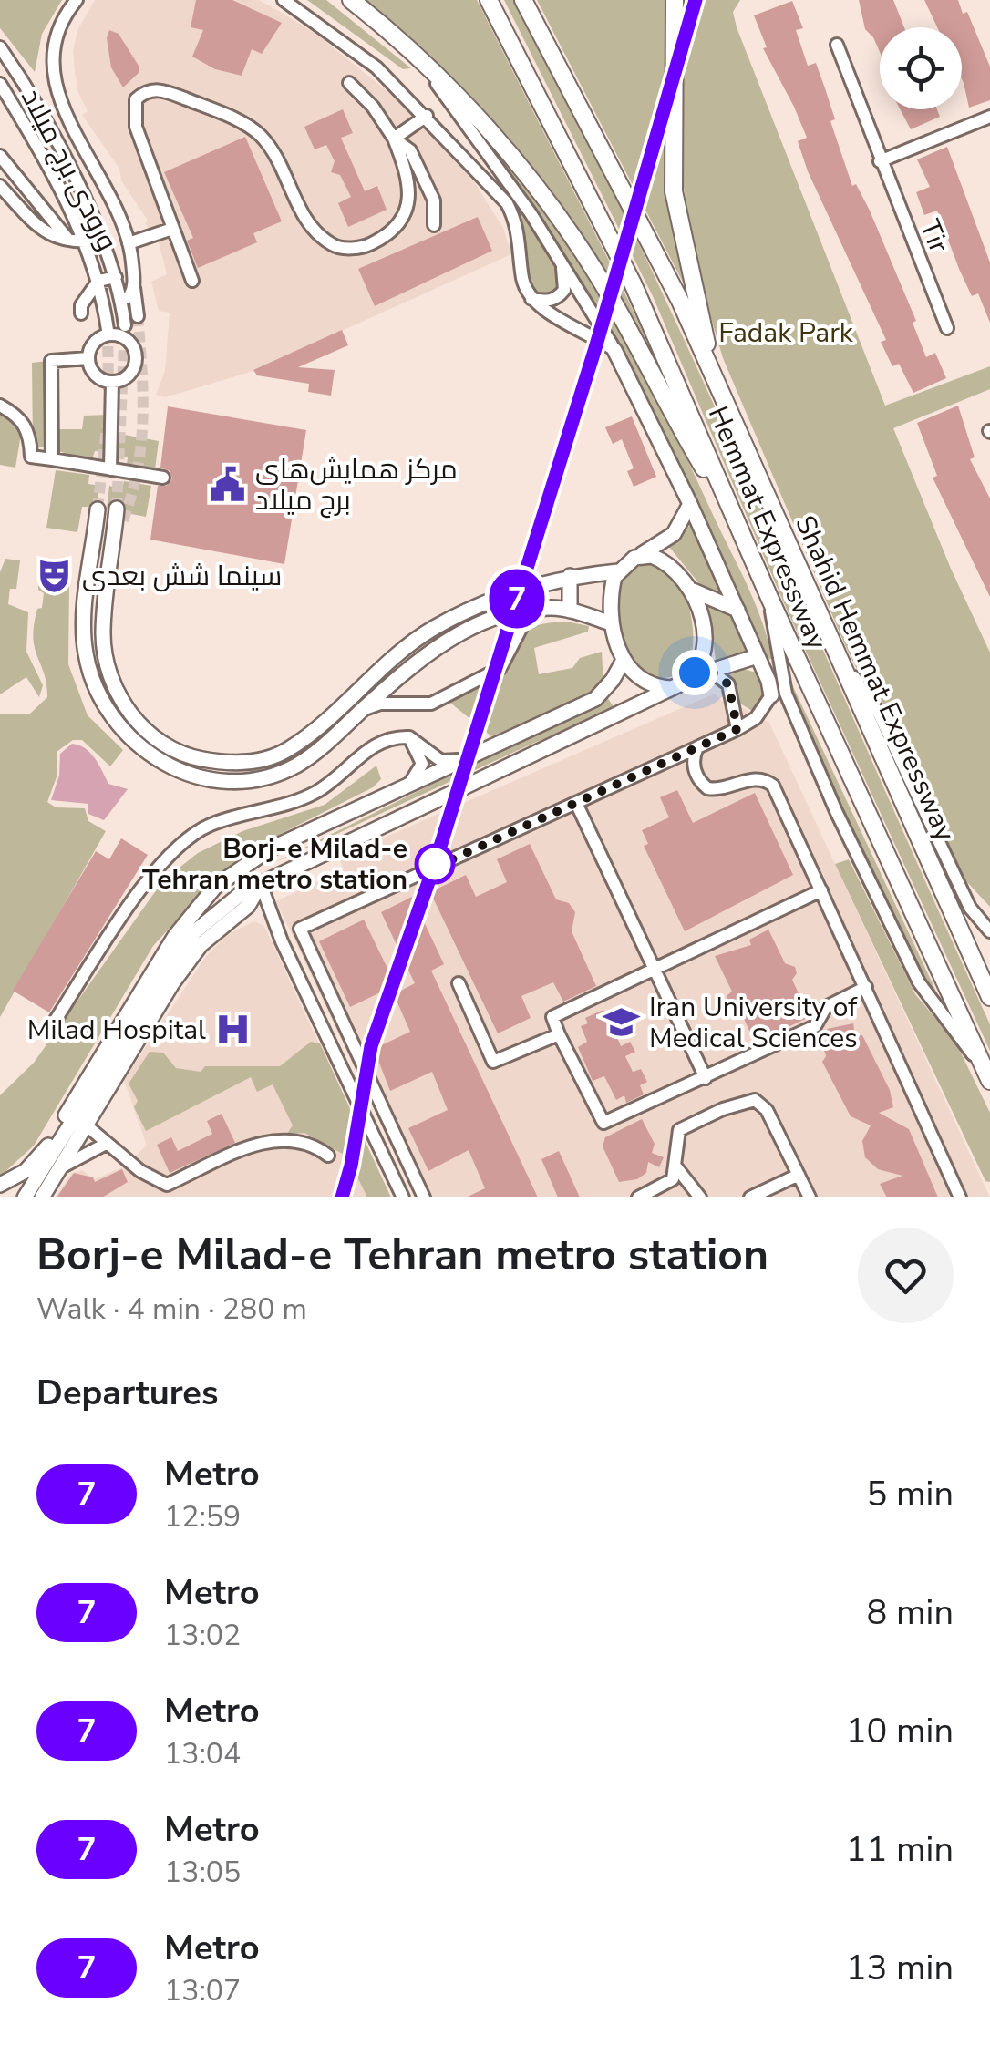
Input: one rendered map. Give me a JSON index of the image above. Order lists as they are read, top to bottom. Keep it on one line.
{"streets":{"highway":["Hemmat Expressway","Shahid Hemmat Expressway"],"street":["ورودی برج میلاد","Tir"]},"crossings":[["Hemmat Expressway","Shahid Hemmat Expressway"]],"parks":["Fadak Park"],"places":{"public building":["مرکز همایش‌های برج میلاد"],"theatre":["سینما شش بعدی"],"other":["Borj-e Milad-e Tehran metro station"],"school or university":["Iran University of Medical Sciences"],"hospital":["Milad Hospital"]},"lines":["metro line 7"],"page":{"on_map":"7","heading":[["Borj-e Milad-e Tehran metro station","Walk · 4 min · 280 m"],"Departures"],"list":[{"mark":"7","name":"Metro","note":"12:59","value":"5 min"},{"mark":"7","name":"Metro","note":"13:02","value":"8 min"},{"mark":"7","name":"Metro","note":"13:04","value":"10 min"},{"mark":"7","name":"Metro","note":"13:05","value":"11 min"},{"mark":"7","name":"Metro","note":"13:07","value":"13 min"}]}}
